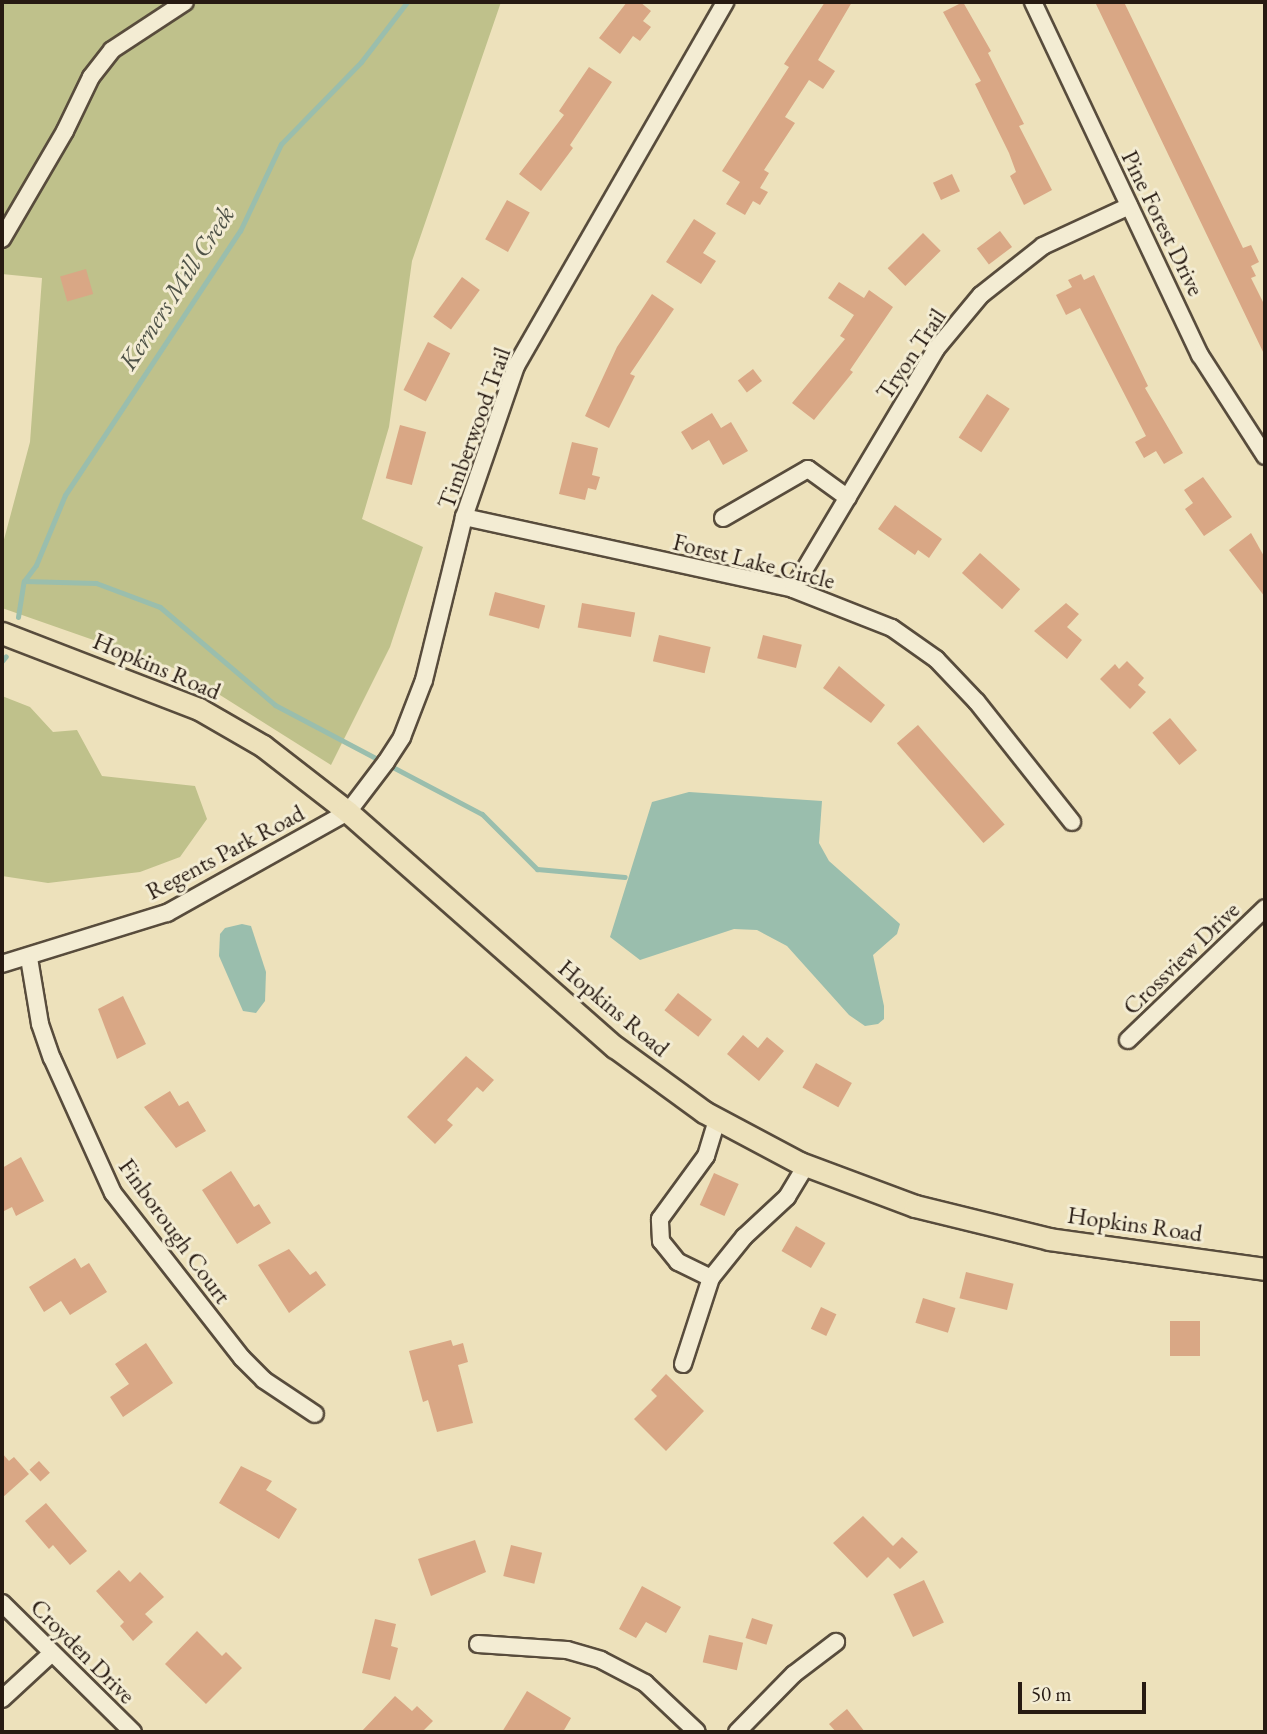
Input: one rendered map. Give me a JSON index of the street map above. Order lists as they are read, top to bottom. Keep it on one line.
{"streets":{"main road":["Hopkins Road"],"street":["Pine Forest Drive","Tryon Trail","Timberwood Trail","Forest Lake Circle","Regents Park Road","Crossview Drive","Finborough Court","Croyden Drive"]},"crossings":[["Pine Forest Drive","Tryon Trail"],["Tryon Trail","Forest Lake Circle"],["Timberwood Trail","Forest Lake Circle"],["Timberwood Trail","Hopkins Road"],["Timberwood Trail","Regents Park Road"],["Hopkins Road","Regents Park Road"],["Regents Park Road","Finborough Court"]],"water":["Kerners Mill Creek"],"scale_bar":"50 m"}
